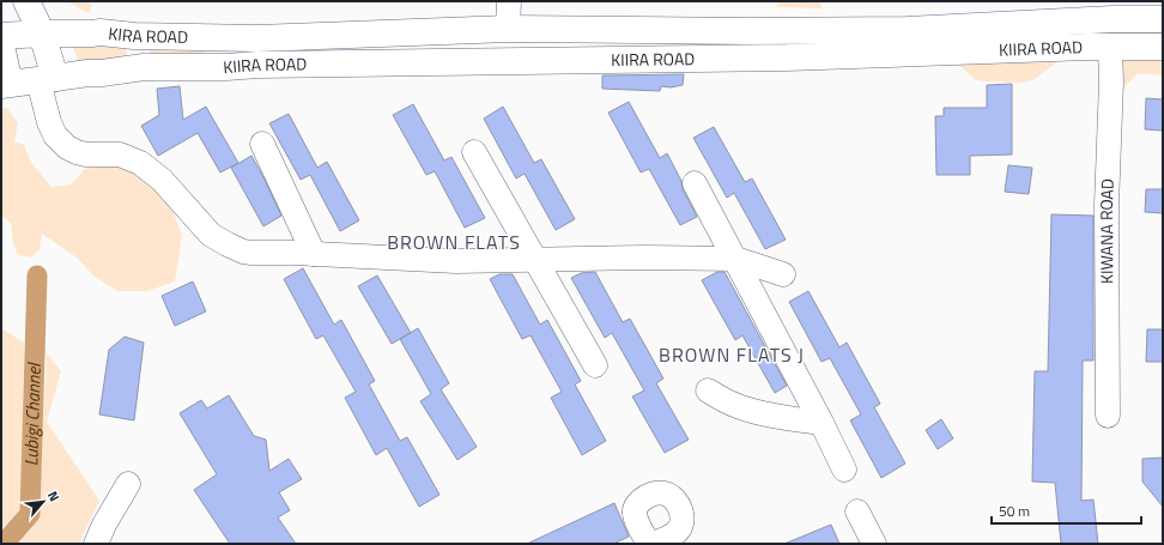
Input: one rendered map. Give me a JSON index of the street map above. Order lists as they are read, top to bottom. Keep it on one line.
{"streets":{"main road":["KIRA ROAD","KIIRA ROAD"],"street":["KIWANA ROAD"]},"crossings":[["KIRA ROAD","KIIRA ROAD"],["KIIRA ROAD","KIWANA ROAD"]],"districts":["BROWN FLATS","BROWN FLATS J"],"water":["Lubigi Channel"],"scale_bar":"50 m","north":"top right"}
